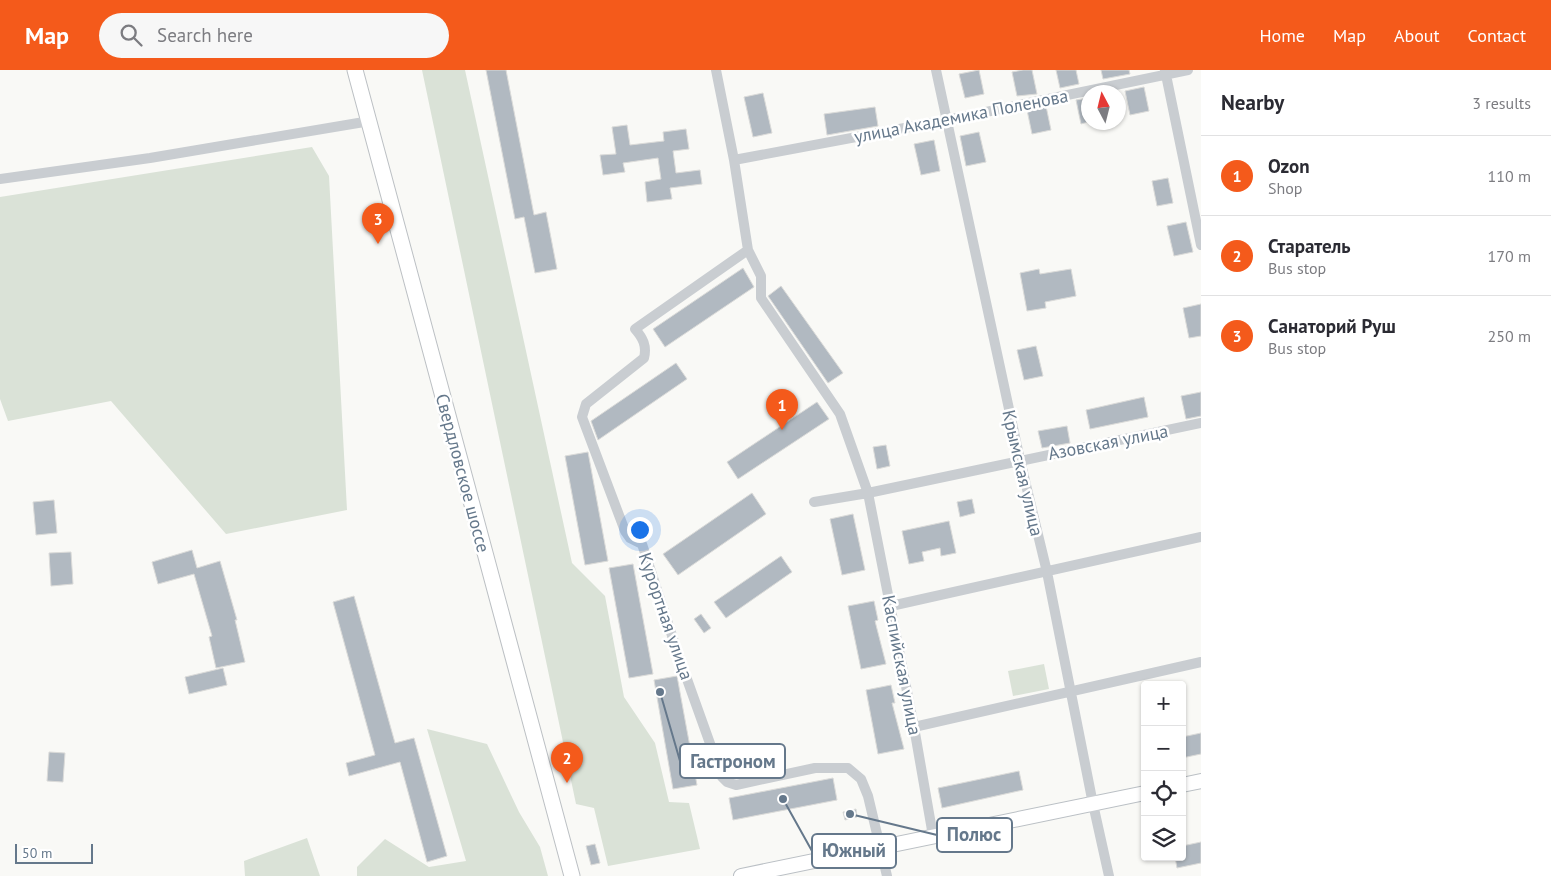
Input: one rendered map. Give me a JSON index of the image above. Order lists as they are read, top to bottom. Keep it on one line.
{"streets":{"main road":["Свердловское шоссе"],"street":["улица Академика Поленова","Азовская улица","Крымская улица","Курортная улица","Каспийская улица"]},"crossings":[["улица Академика Поленова","Крымская улица"],["улица Академика Поленова","Каспийская улица"],["Азовская улица","Крымская улица"],["Азовская улица","Каспийская улица"],["Курортная улица","Каспийская улица"]],"places":["Гастроном","Южный","Полюс"],"scale_bar":"50 m","north":"top","page":{"header":"Map","search":"Search here","nav":["Home","Map","About","Contact"],"heading":["Nearby","3 results"],"list":[{"mark":"1","name":"Ozon","note":"Shop","value":"110 m"},{"mark":"2","name":"Старатель","note":"Bus stop","value":"170 m"},{"mark":"3","name":"Санаторий Руш","note":"Bus stop","value":"250 m"}],"pins":["3","1","2"],"map_buttons":["+","−"],"scale":"50 m"}}
